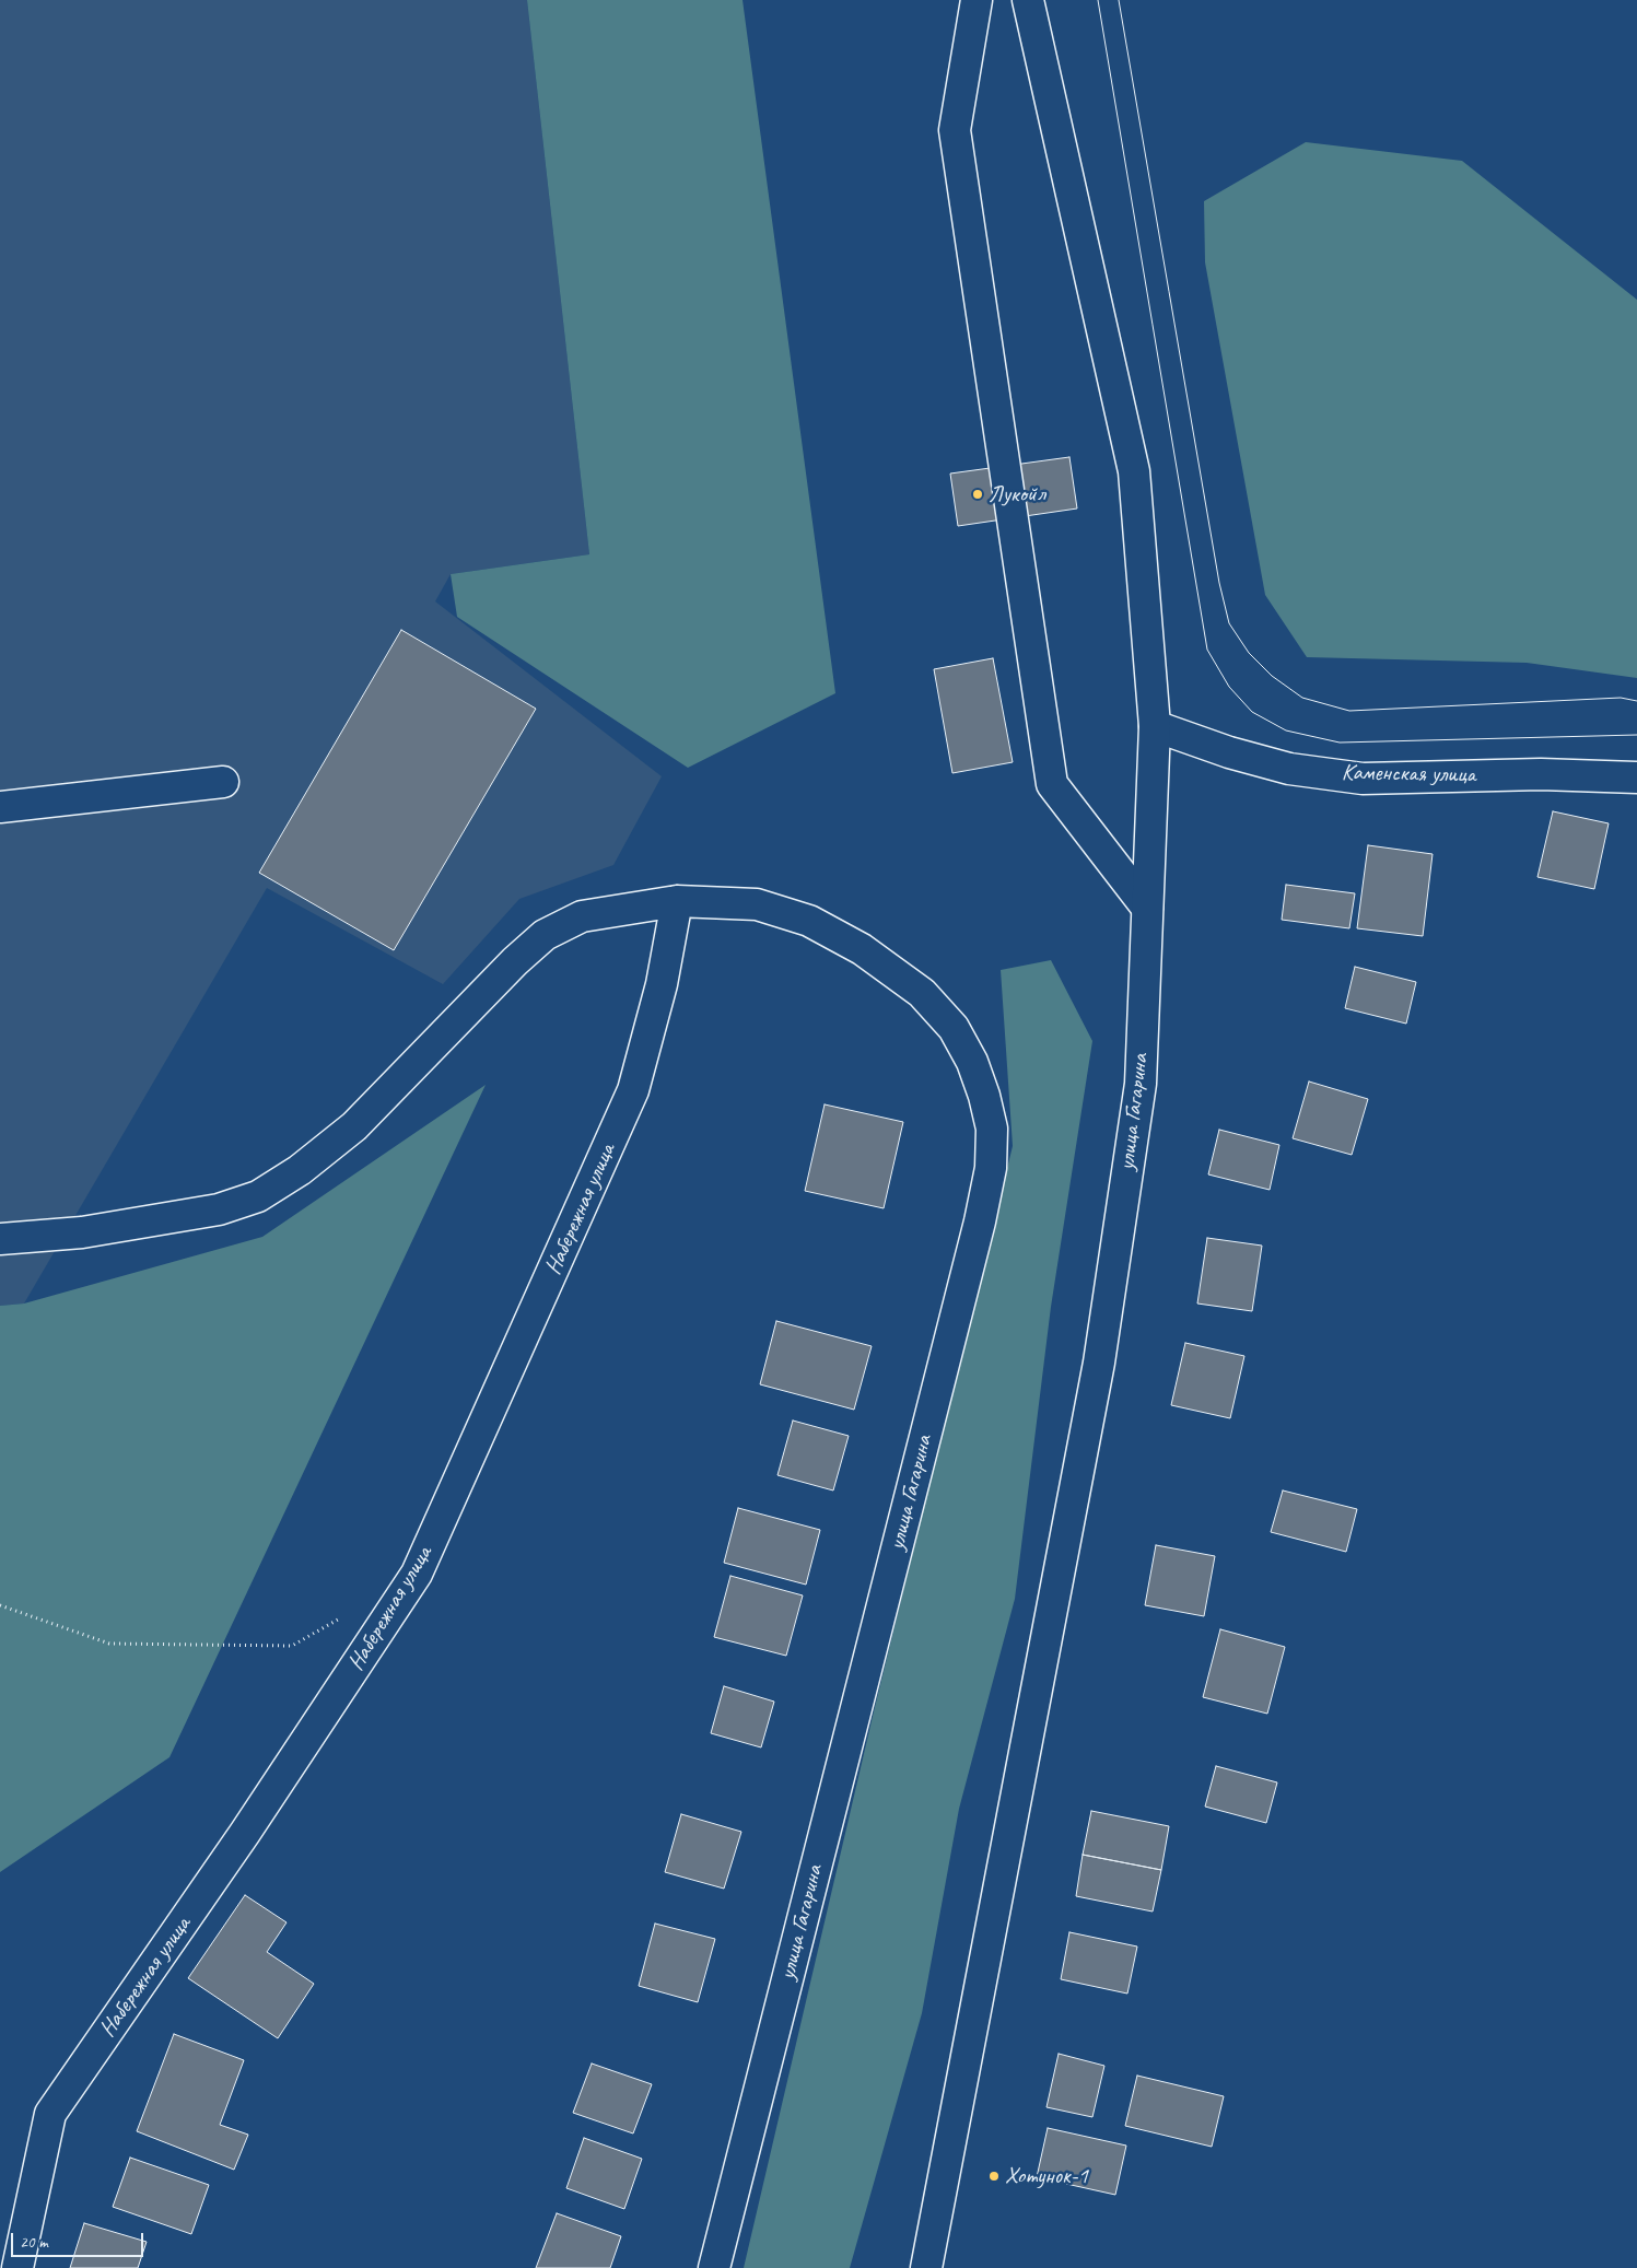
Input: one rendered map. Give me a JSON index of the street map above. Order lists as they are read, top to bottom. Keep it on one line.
{"streets":{"street":["Каменская улица","улица Гагарина","Набережная улица"]},"crossings":[["Каменская улица","улица Гагарина"],["улица Гагарина","Набережная улица"]],"places":["Лукойл","Хотунок-1"],"scale_bar":"20 m"}
